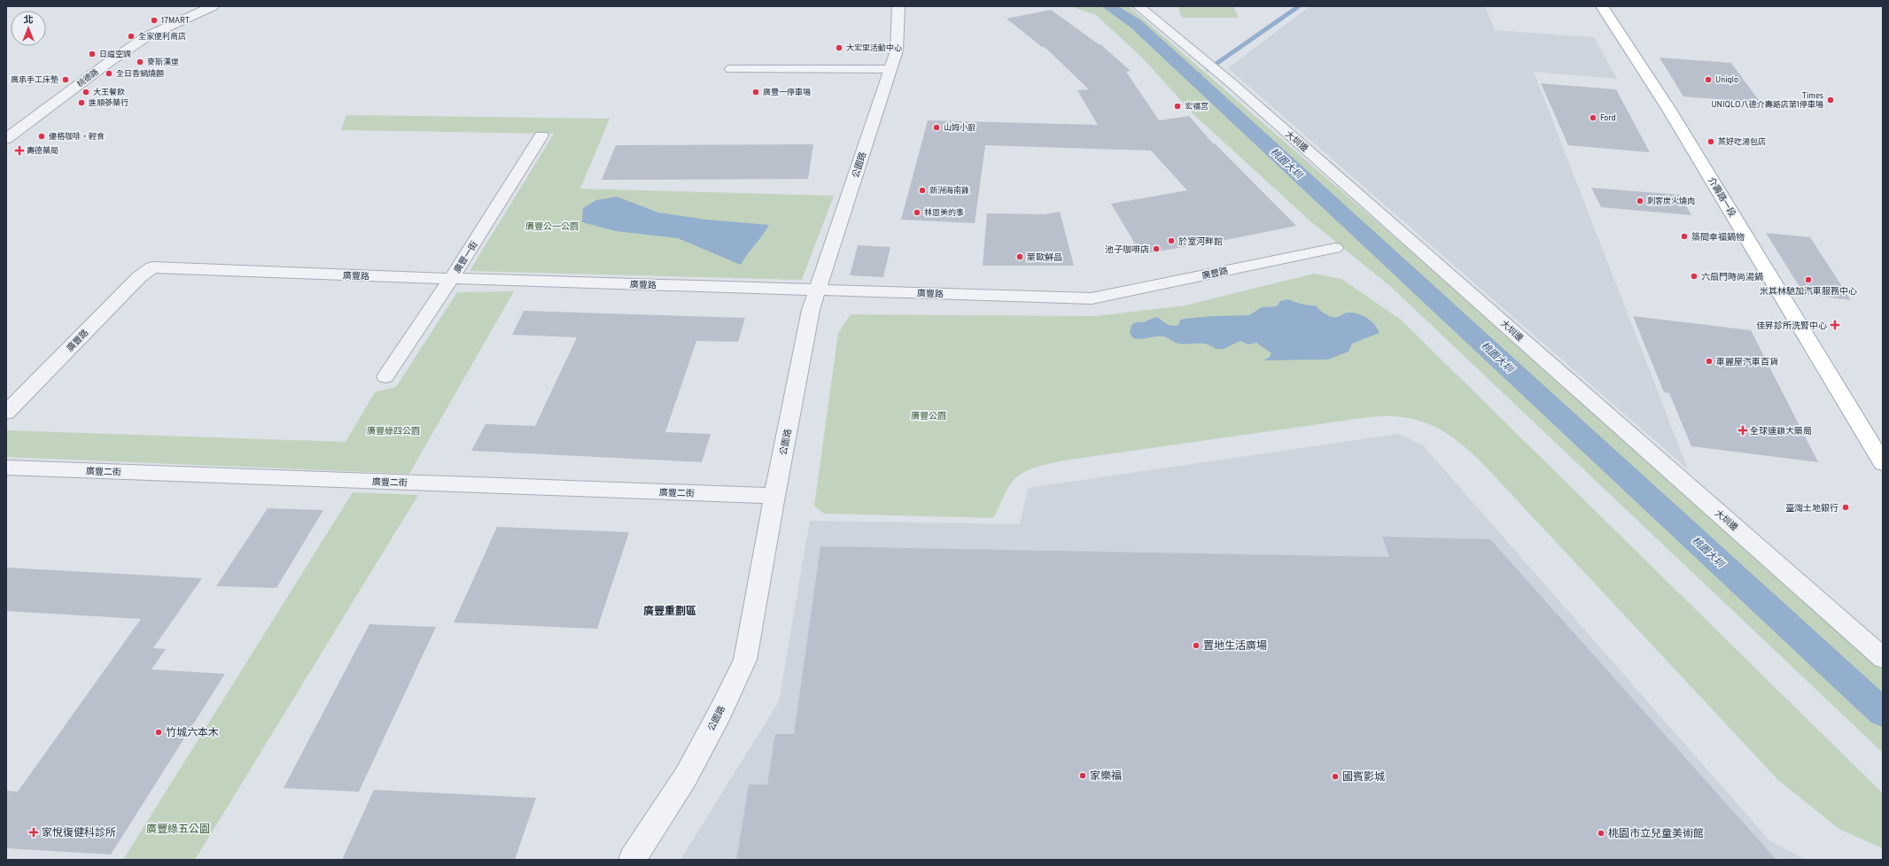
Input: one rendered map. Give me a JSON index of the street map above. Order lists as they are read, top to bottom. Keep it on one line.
{"streets":{"main road":["介壽路一段"],"street":["桃德路","大圳邊","公園路","廣豐一街","廣豐路","廣豐二街"]},"crossings":[["公園路","廣豐路"],["公園路","廣豐二街"],["廣豐一街","廣豐路"]],"districts":["廣豐重劃區"],"water":["桃園大圳"],"parks":["廣豐公一公園","廣豐公園","廣豐綠四公園","廣豐綠五公園"],"places":{"other":["17MART","全家便利商店","大宏里活動中心","日謚空調","麥斯漢堡","全日香鍋燒麵","廣承手工床墊","Uniqlo","大王餐飲","廣豐一停車場","Times UNIQLO八德介壽路店第1停車場","進順蔘藥行","宏福宮","Ford","山姆小廚","優格咖啡。輕食","蒸好吃湯包店","新洲海南雞","刺客炭火燒肉","林恩美的事","築間幸福鍋物","於室河畔館","池子咖啡店","萊歐鮮品","六扇門時尚湯鍋","米其林馳加汽車服務中心","車麗屋汽車百貨","臺灣土地銀行","置地生活廣場","竹城六本木","家樂福","國賓影城","桃園市立兒童美術館"],"health":["壽德藥局","佳昇診所洗腎中心","全球連鎖大藥局","家悅復健科診所"]},"north":"top"}
